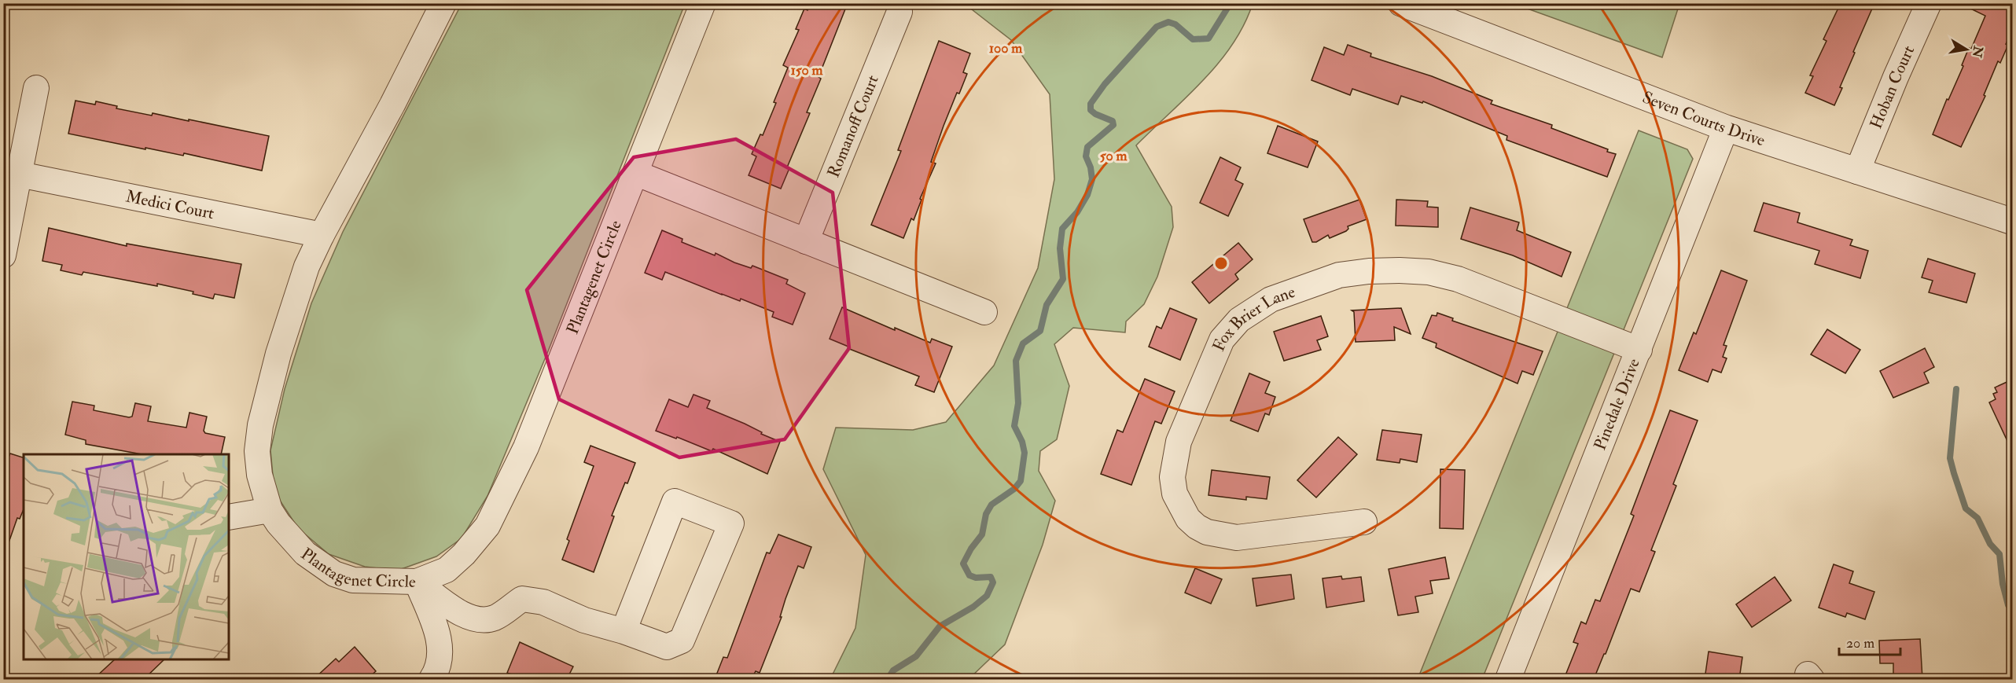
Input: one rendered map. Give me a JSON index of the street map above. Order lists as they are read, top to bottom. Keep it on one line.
{"streets":{"street":["Hoban Court","Seven Courts Drive","Romanoff Court","Medici Court","Plantagenet Circle","Fox Brier Lane","Pinedale Drive"]},"crossings":[["Hoban Court","Seven Courts Drive"],["Seven Courts Drive","Pinedale Drive"],["Medici Court","Plantagenet Circle"],["Fox Brier Lane","Pinedale Drive"]],"scale_bar":"20 m","north":"right","rings":["100 m","150 m","50 m"]}
